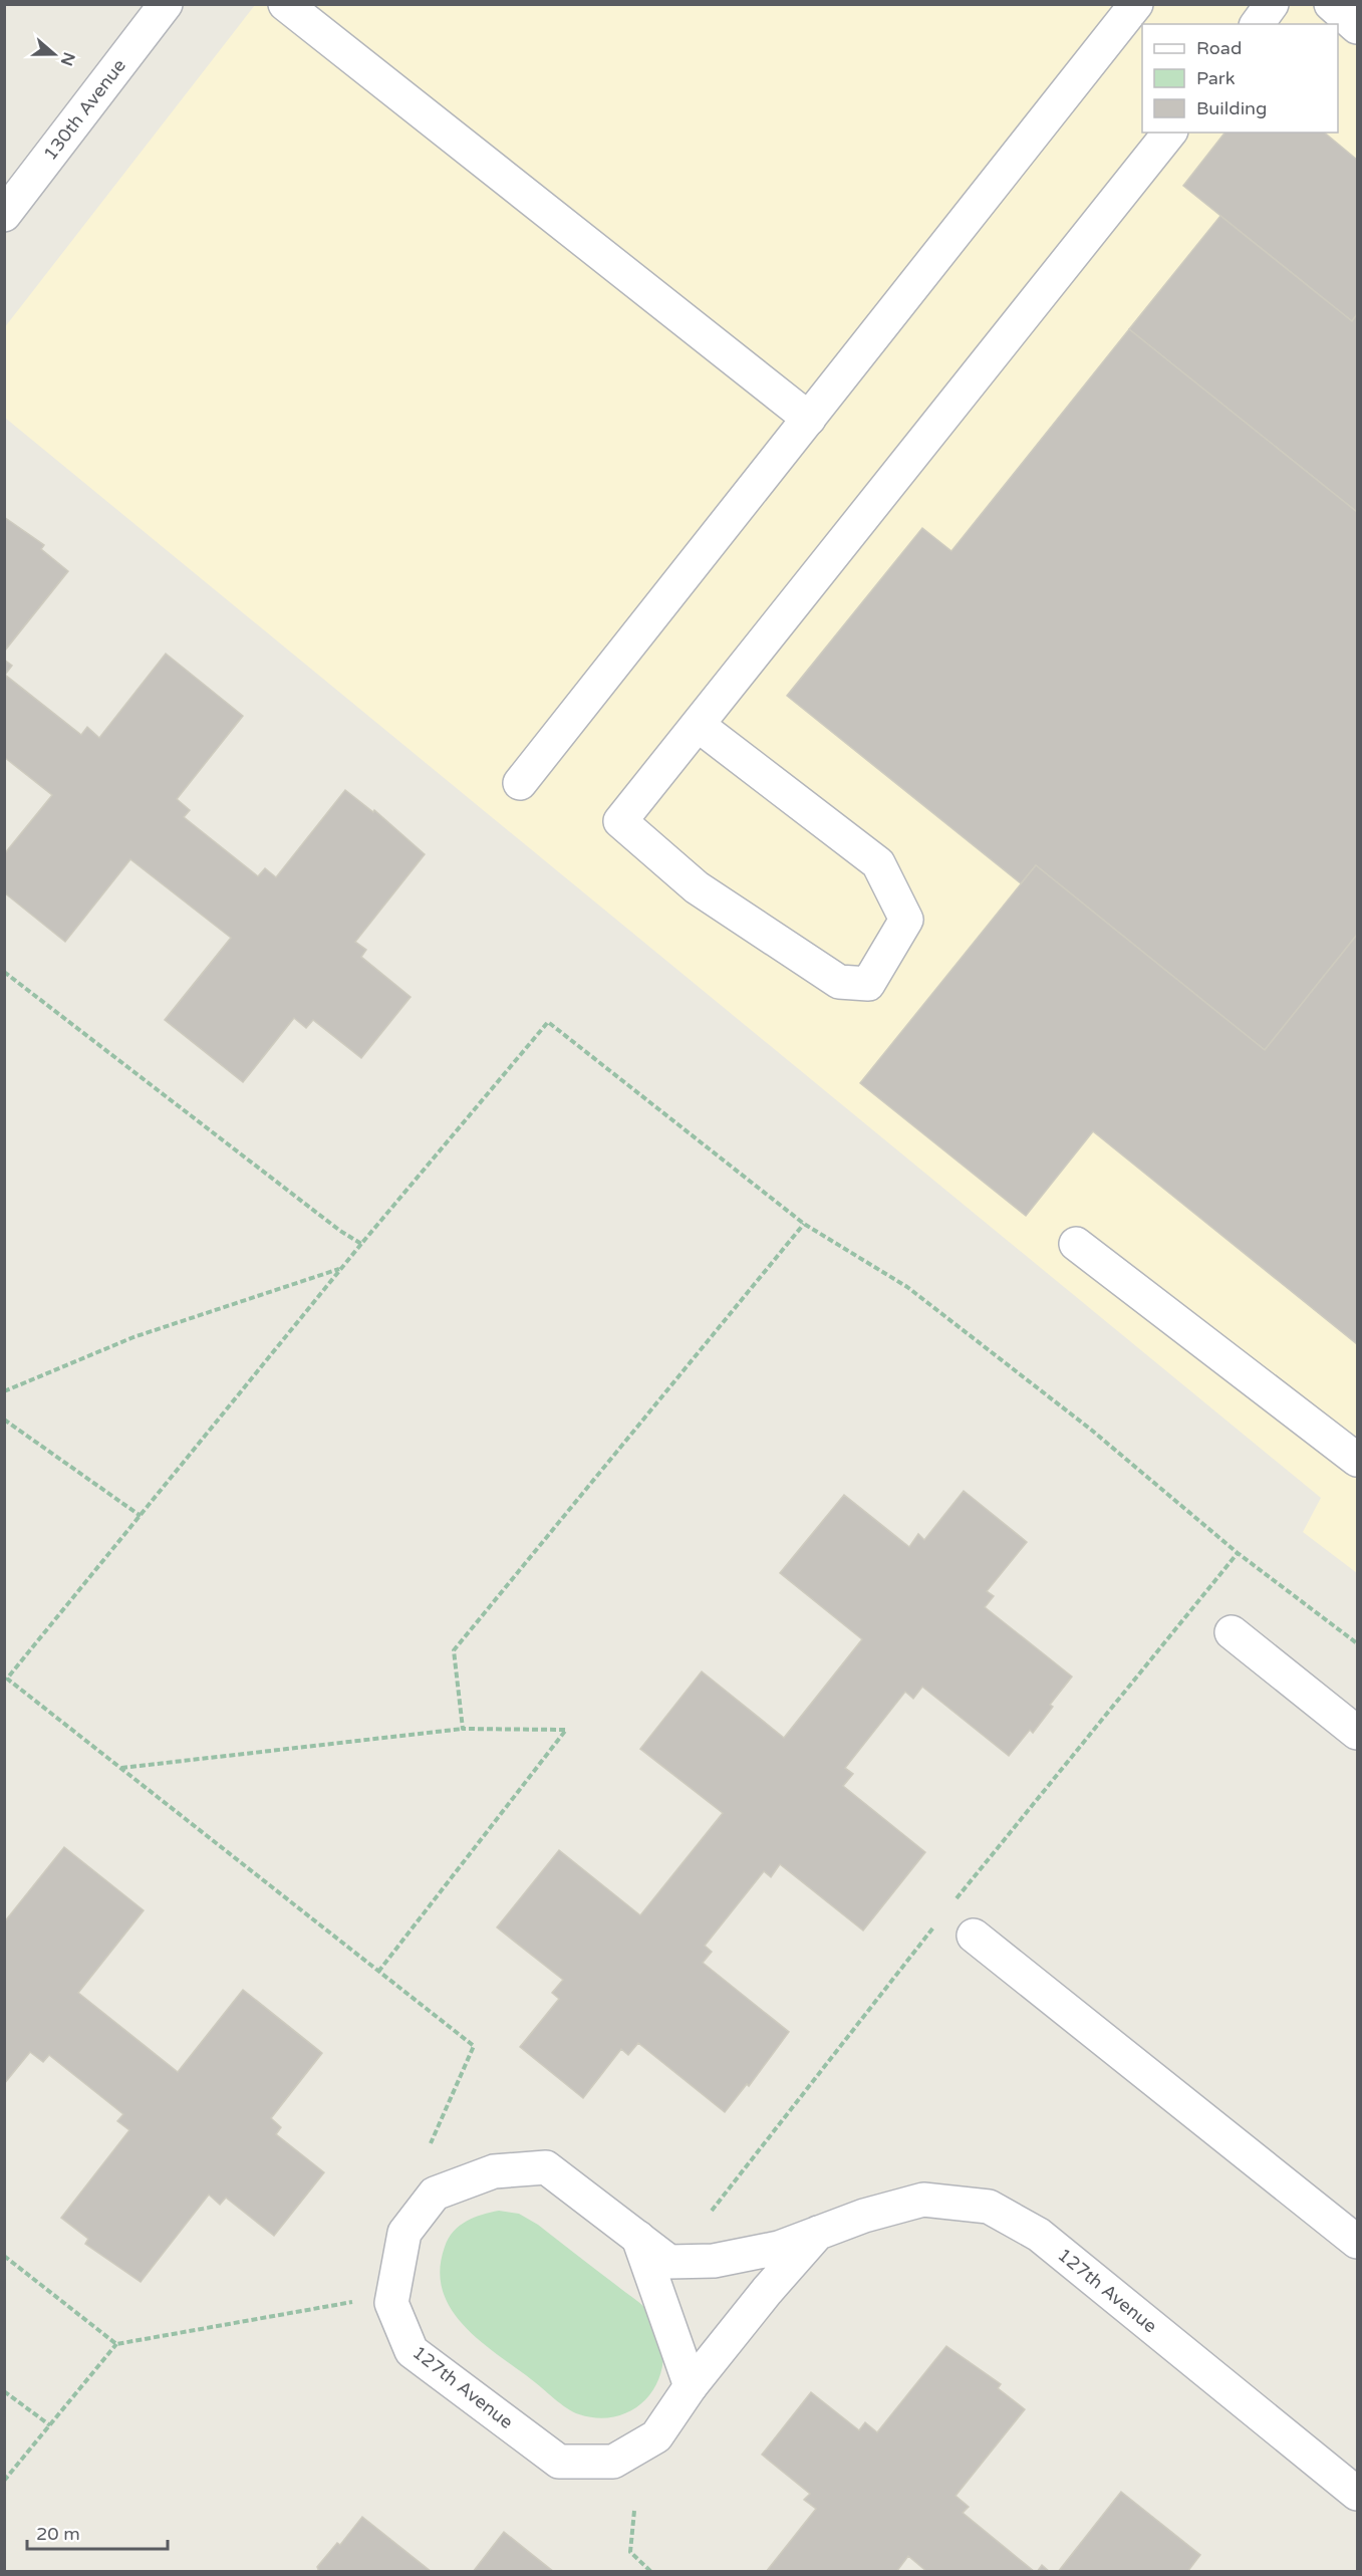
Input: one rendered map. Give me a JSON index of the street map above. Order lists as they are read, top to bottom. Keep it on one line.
{"streets":{"street":["130th Avenue","127th Avenue"]},"legend":["Road","Park","Building"],"scale_bar":"20 m","north":"right"}
